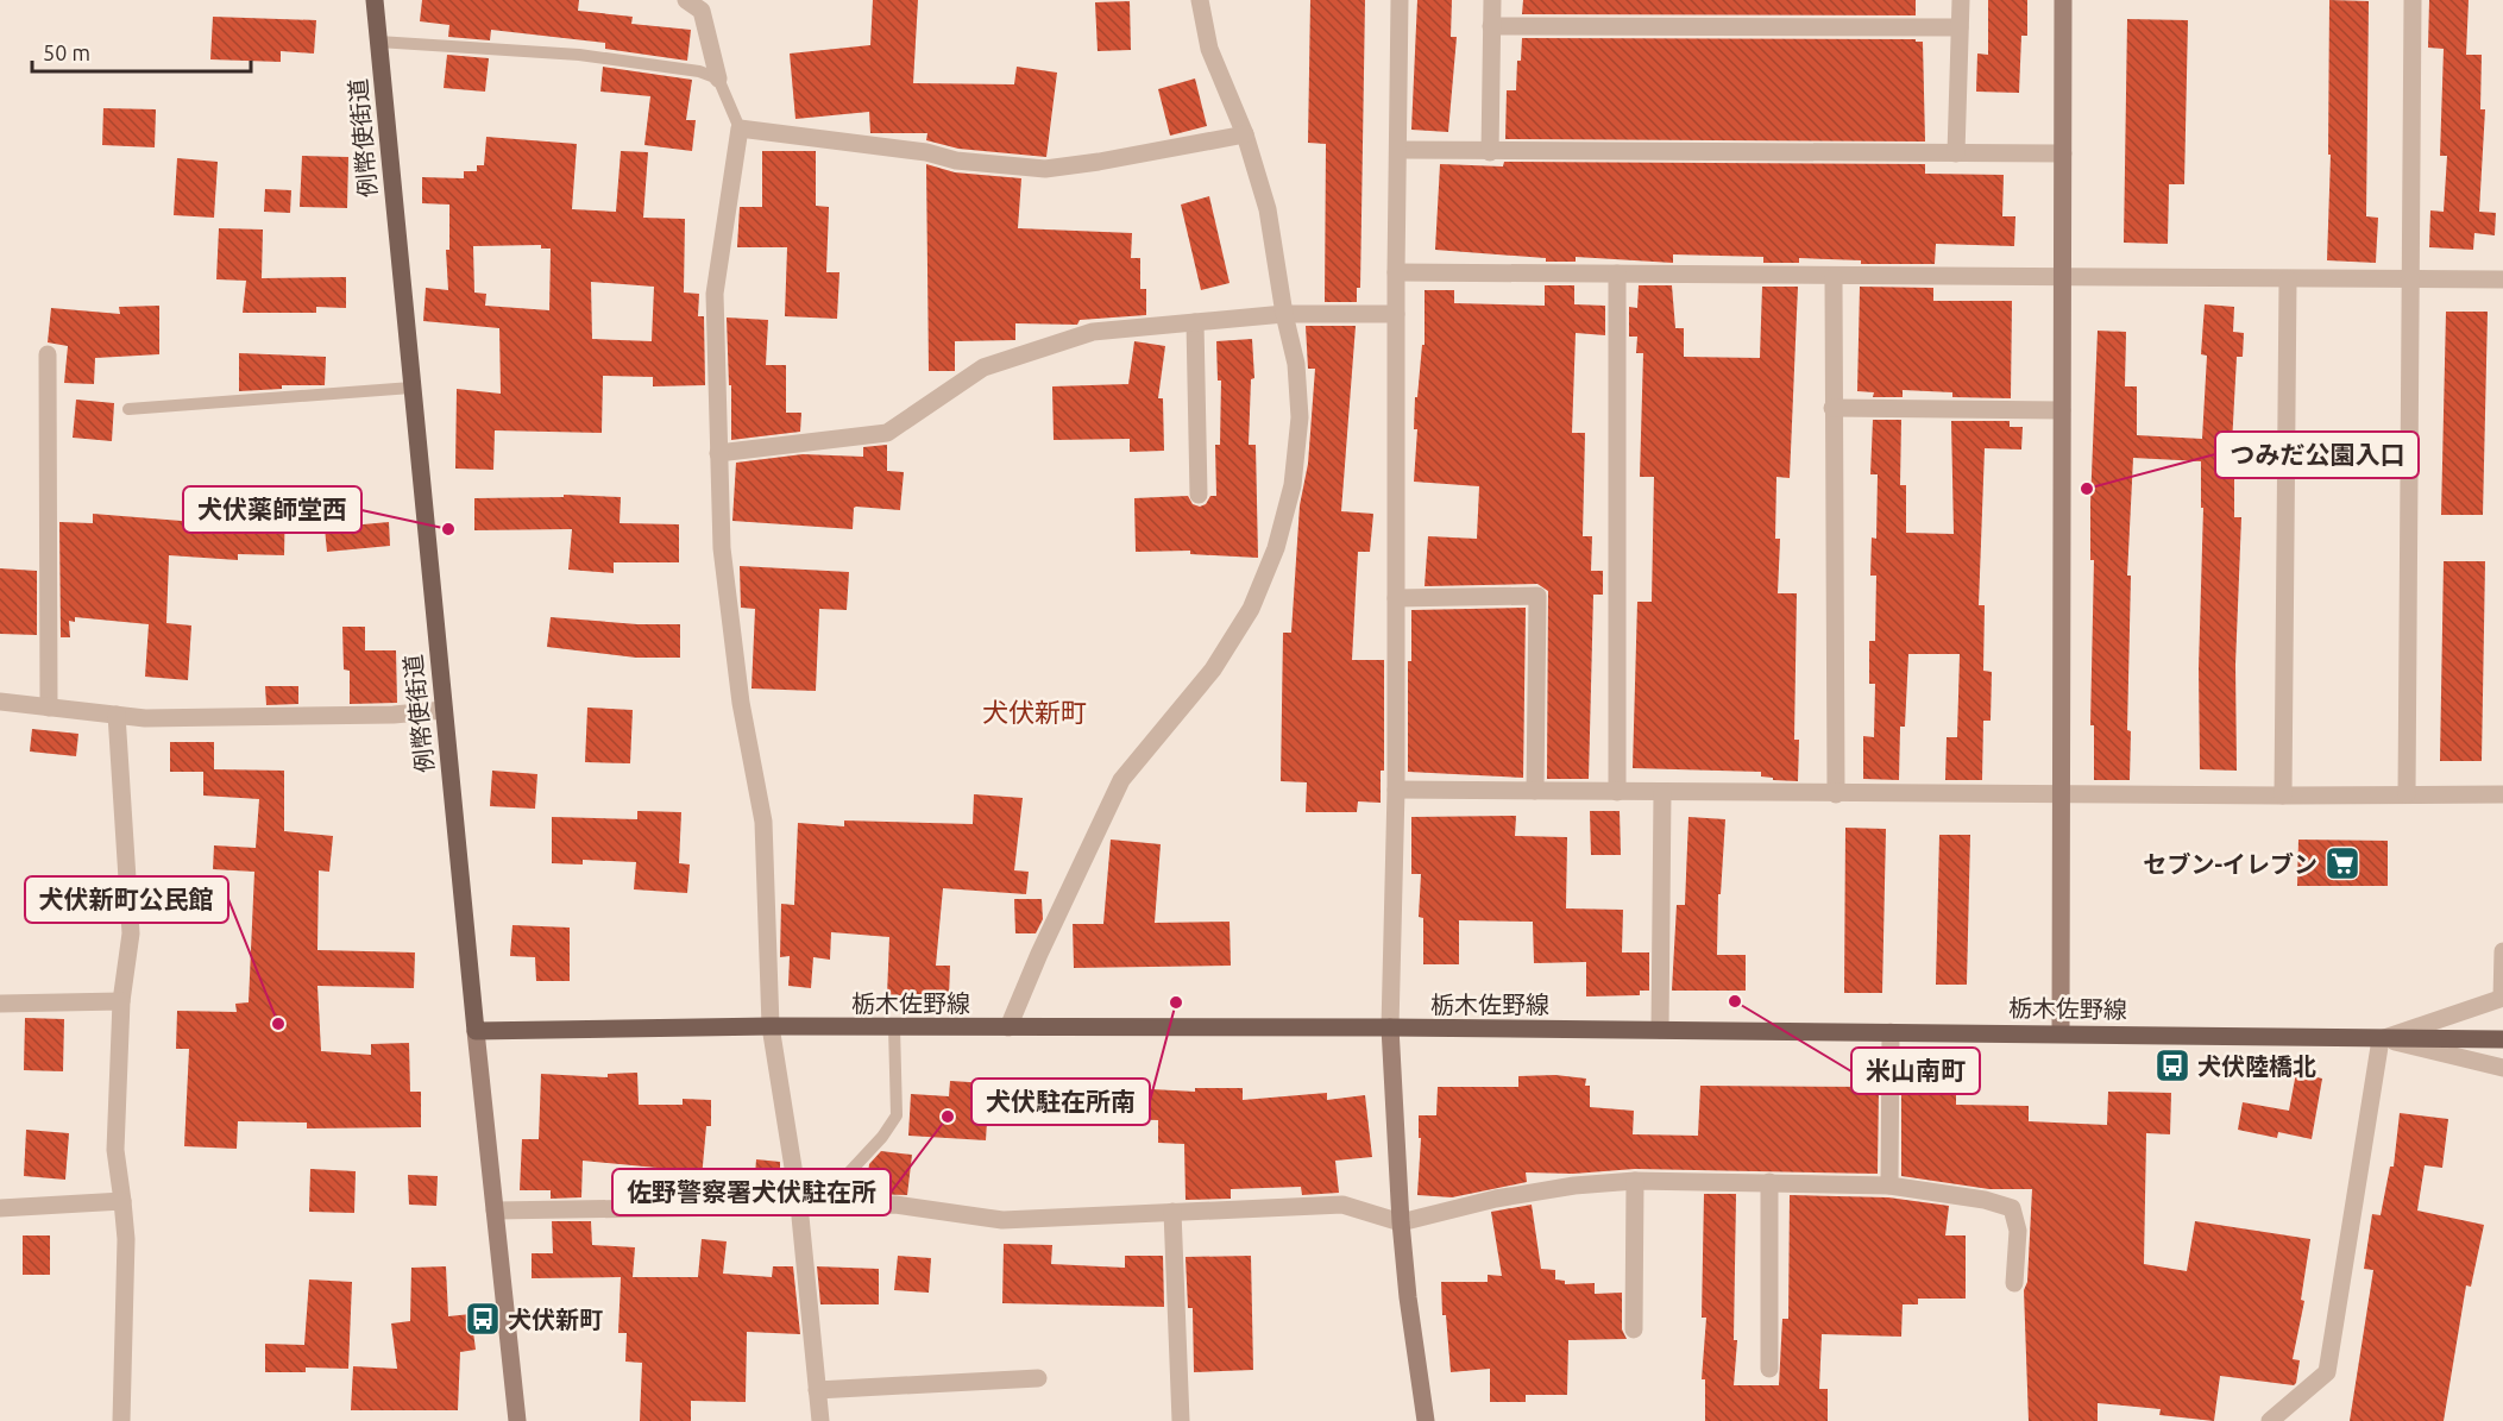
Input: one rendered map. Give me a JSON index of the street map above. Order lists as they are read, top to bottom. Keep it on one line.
{"streets":{"main road":["例幣使街道","栃木佐野線"]},"crossings":[["例幣使街道","栃木佐野線"]],"districts":["犬伏新町"],"places":{"other":["つみだ公園入口","犬伏薬師堂西","米山南町","犬伏駐在所南","犬伏新町公民館","佐野警察署犬伏駐在所"],"supermarket":["セブン-イレブン"],"bus stop":["犬伏陸橋北","犬伏新町"]},"scale_bar":"50 m"}
